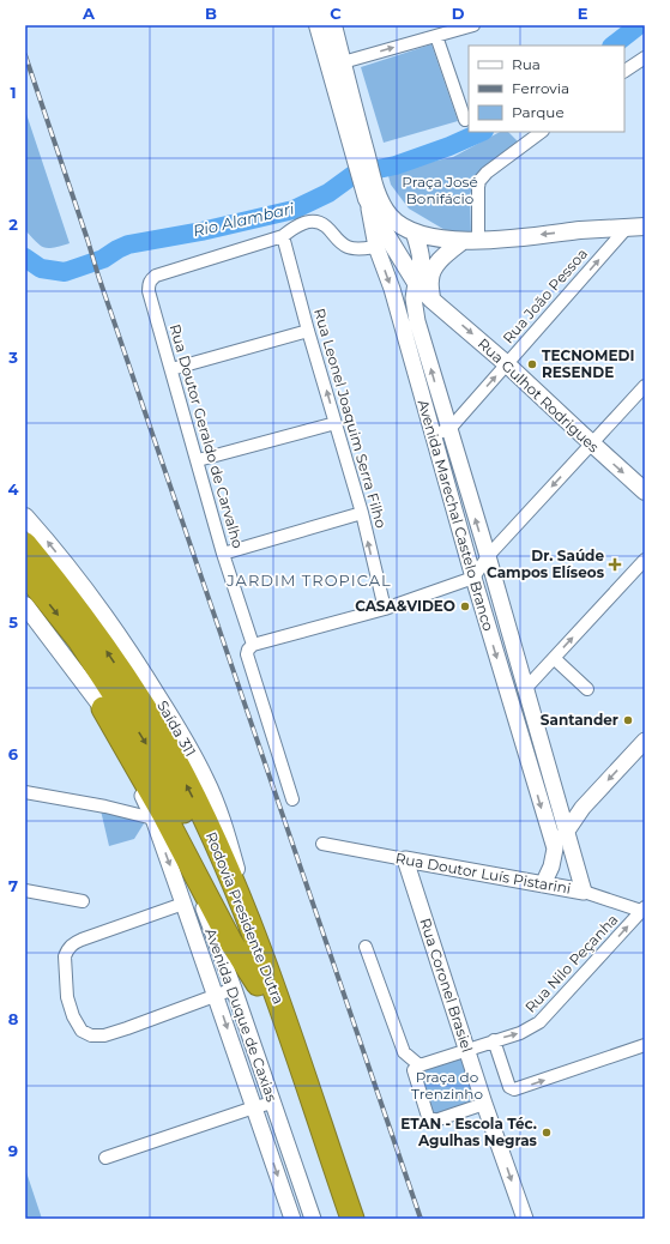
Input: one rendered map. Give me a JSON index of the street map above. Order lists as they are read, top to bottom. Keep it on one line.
{"streets":{"highway":["Rodovia Presidente Dutra"],"main road":["Rua Gulhot Rodrigues","Avenida Marechal Castelo Branco","Saída 311"],"street":["Rua João Pessoa","Rua Leonel Joaquim Serra Filho","Rua Doutor Geraldo de Carvalho","Rua Doutor Luís Pistarini","Rua Nilo Peçanha","Rua Coronel Brasiel","Avenida Duque de Caxias"]},"crossings":[["Rua João Pessoa","Rua Gulhot Rodrigues"],["Rua João Pessoa","Avenida Marechal Castelo Branco"],["Rua Gulhot Rodrigues","Avenida Marechal Castelo Branco"],["Rua Leonel Joaquim Serra Filho","Rua Doutor Geraldo de Carvalho"],["Avenida Marechal Castelo Branco","Rua Doutor Luís Pistarini"],["Saída 311","Rodovia Presidente Dutra"],["Rua Doutor Luís Pistarini","Rua Nilo Peçanha"],["Rua Doutor Luís Pistarini","Rua Coronel Brasiel"],["Rua Nilo Peçanha","Rua Coronel Brasiel"]],"one_way":["Rua João Pessoa","Rua Gulhot Rodrigues","Rua Leonel Joaquim Serra Filho","Saída 311","Rua Nilo Peçanha"],"districts":["JARDIM TROPICAL"],"water":["Rio Alambari"],"parks":["Praça José Bonifácio","Praça do Trenzinho"],"places":{"other":["TECNOMEDI RESENDE","CASA&VIDEO","Santander","ETAN - Escola Téc. Agulhas Negras"],"health":["Dr. Saúde Campos Elíseos"]},"legend":["Rua","Ferrovia","Parque"],"grid":{"columns":["A","B","C","D","E"],"rows":["1","2","3","4","5","6","7","8","9"]}}
